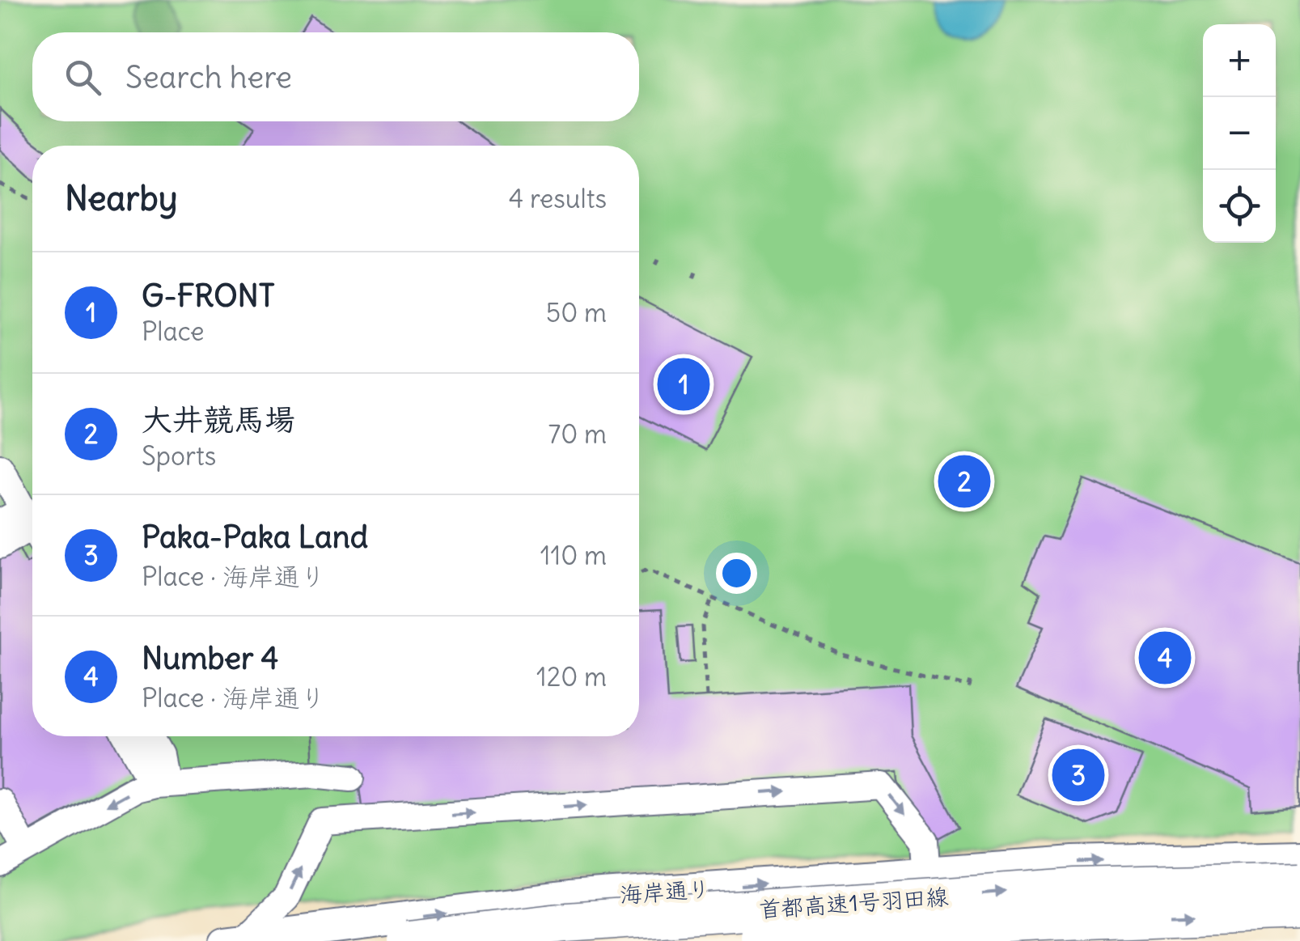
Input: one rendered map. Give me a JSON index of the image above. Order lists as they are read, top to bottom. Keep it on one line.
{"streets":{"highway":["首都高速1号羽田線"],"main road":["海岸通り"]},"one_way":["海岸通り"],"page":{"map_buttons":["+","−"],"search":"Search here","heading":["Nearby","4 results"],"list":[{"mark":"1","name":"G-FRONT","note":"Place","value":"50 m"},{"mark":"2","name":"大井競馬場","note":"Sports","value":"70 m"},{"mark":"3","name":"Paka-Paka Land","note":"Place · 海岸通り","value":"110 m"},{"mark":"4","name":"Number 4","note":"Place · 海岸通り","value":"120 m"}],"pins":["1","2","4","3"]}}
